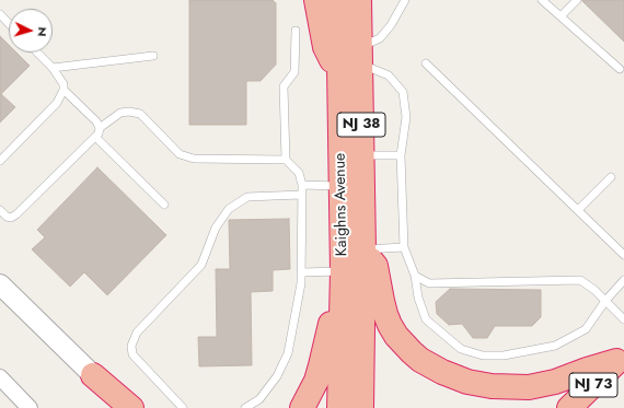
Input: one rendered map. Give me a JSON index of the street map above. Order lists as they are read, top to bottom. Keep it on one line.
{"streets":{"highway":["NJ 38","Kaighns Avenue","NJ 73"]},"north":"right"}
